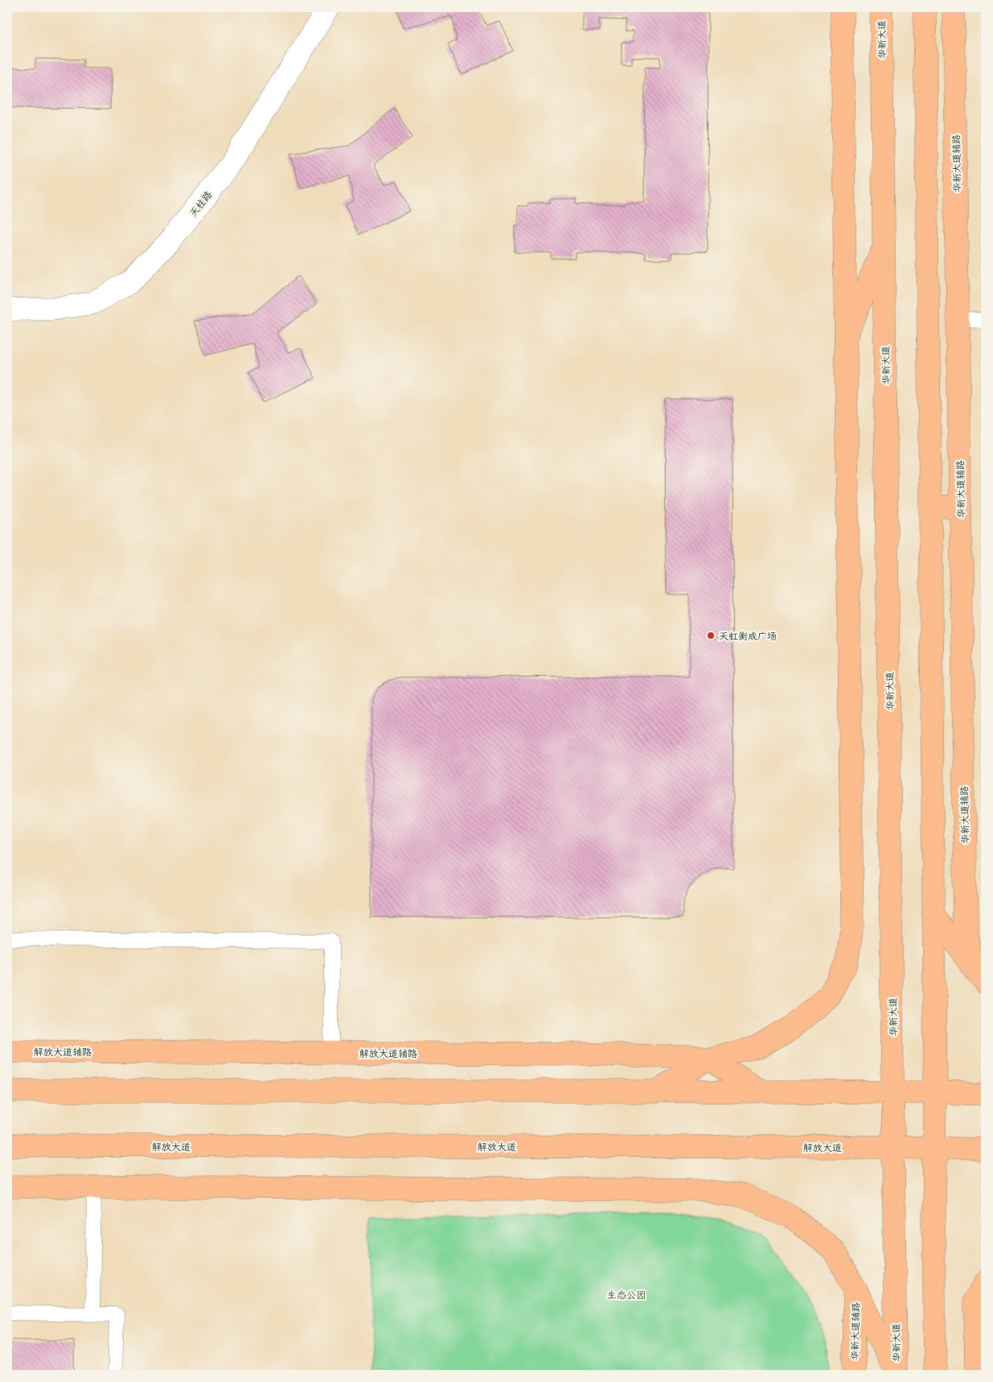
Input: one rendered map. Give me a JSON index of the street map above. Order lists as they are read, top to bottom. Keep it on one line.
{"streets":{"main road":["华新大道","华新大道辅路","解放大道辅路","解放大道"],"street":["天柱路"]},"crossings":[["华新大道","解放大道"]],"parks":["生态公园"],"places":["天虹衡成广场"]}
